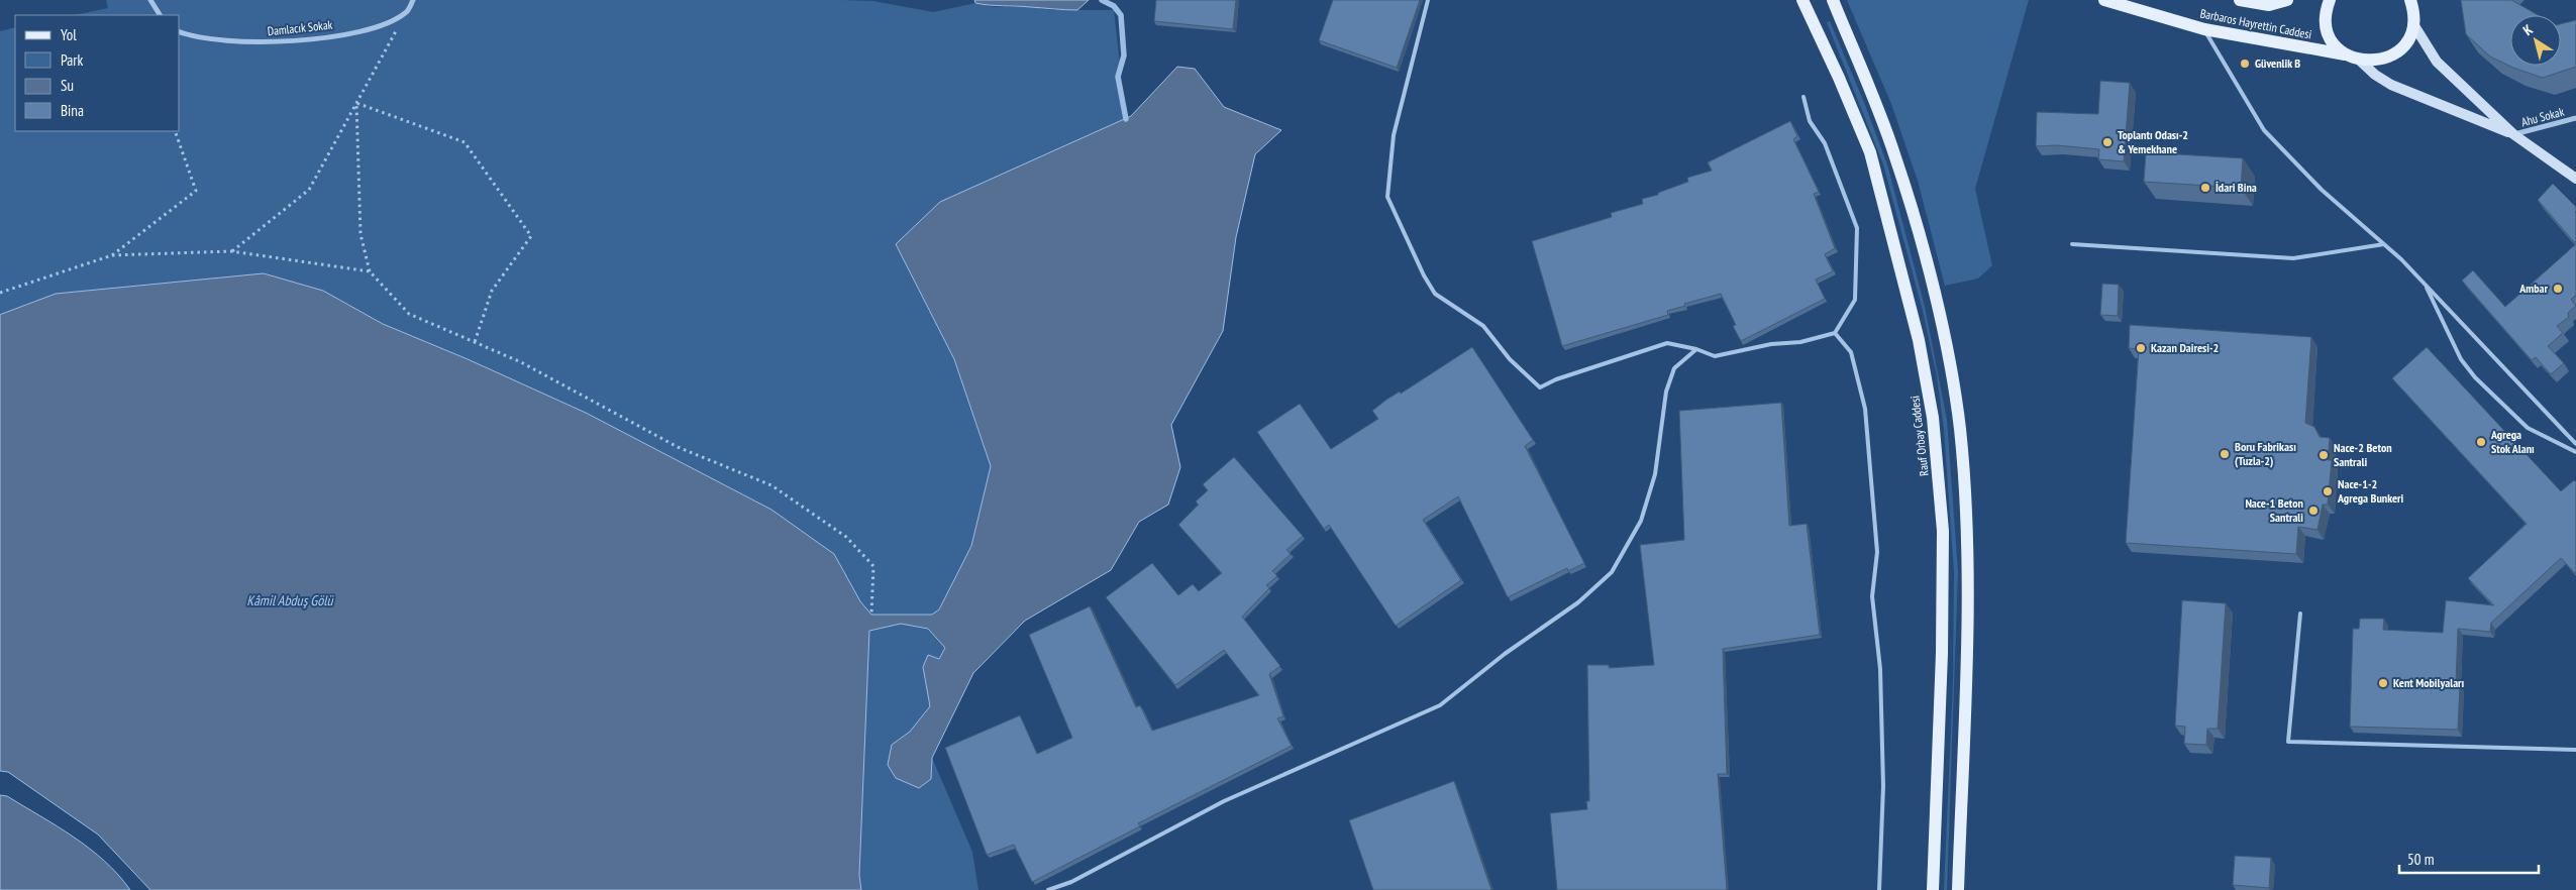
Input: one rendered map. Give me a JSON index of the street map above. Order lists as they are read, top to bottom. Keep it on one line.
{"streets":{"main road":["Barbaros Hayrettin Caddesi","Rauf Orbay Caddesi"],"street":["Damlacık Sokak","Ahu Sokak"]},"water":["Kâmil Abduş Gölü"],"places":["Güvenlik B","Toplantı Odası-2 & Yemekhane","İdari Bina","Ambar","Kazan Dairesi-2","Agrega Stok Alanı","Boru Fabrikası (Tuzla-2)","Nace-2 Beton Santrali","Nace-1-2 Agrega Bunkeri","Nace-1 Beton Santrali","Kent Mobilyaları"],"legend":["Yol","Park","Su","Bina"],"scale_bar":"50 m","north":"top left"}
